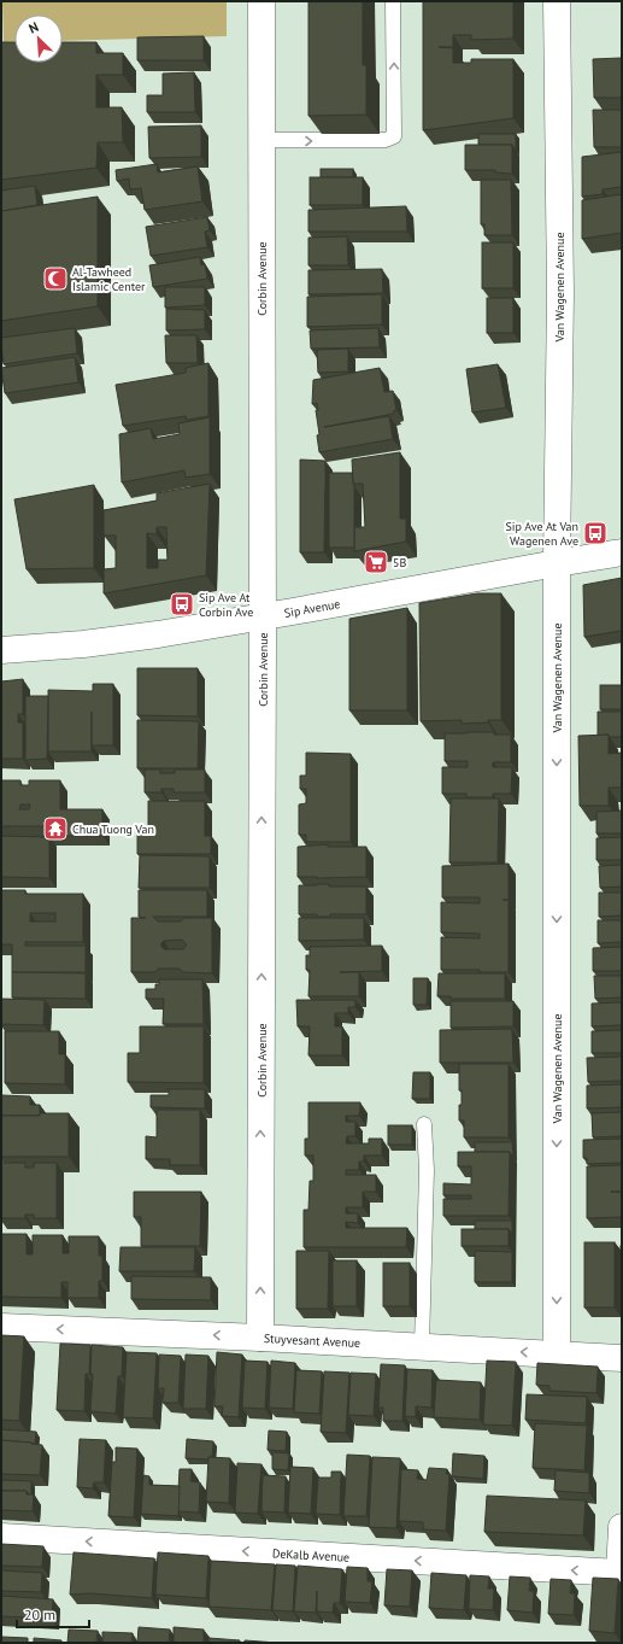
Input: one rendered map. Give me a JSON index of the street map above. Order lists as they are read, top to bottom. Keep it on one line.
{"streets":{"street":["Corbin Avenue","Van Wagenen Avenue","Sip Avenue","Stuyvesant Avenue","DeKalb Avenue"]},"crossings":[["Corbin Avenue","Sip Avenue"],["Corbin Avenue","Stuyvesant Avenue"],["Van Wagenen Avenue","Sip Avenue"],["Van Wagenen Avenue","Stuyvesant Avenue"]],"one_way":["Corbin Avenue","Van Wagenen Avenue","Stuyvesant Avenue","DeKalb Avenue"],"places":{"mosque":["Al-Tawheed Islamic Center"],"bus stop":["Sip Ave At Van Wagenen Ave","Sip Ave At Corbin Ave"],"supermarket":["5B"],"temple":["Chua Tuong Van"]},"scale_bar":"20 m","north":"top left"}
